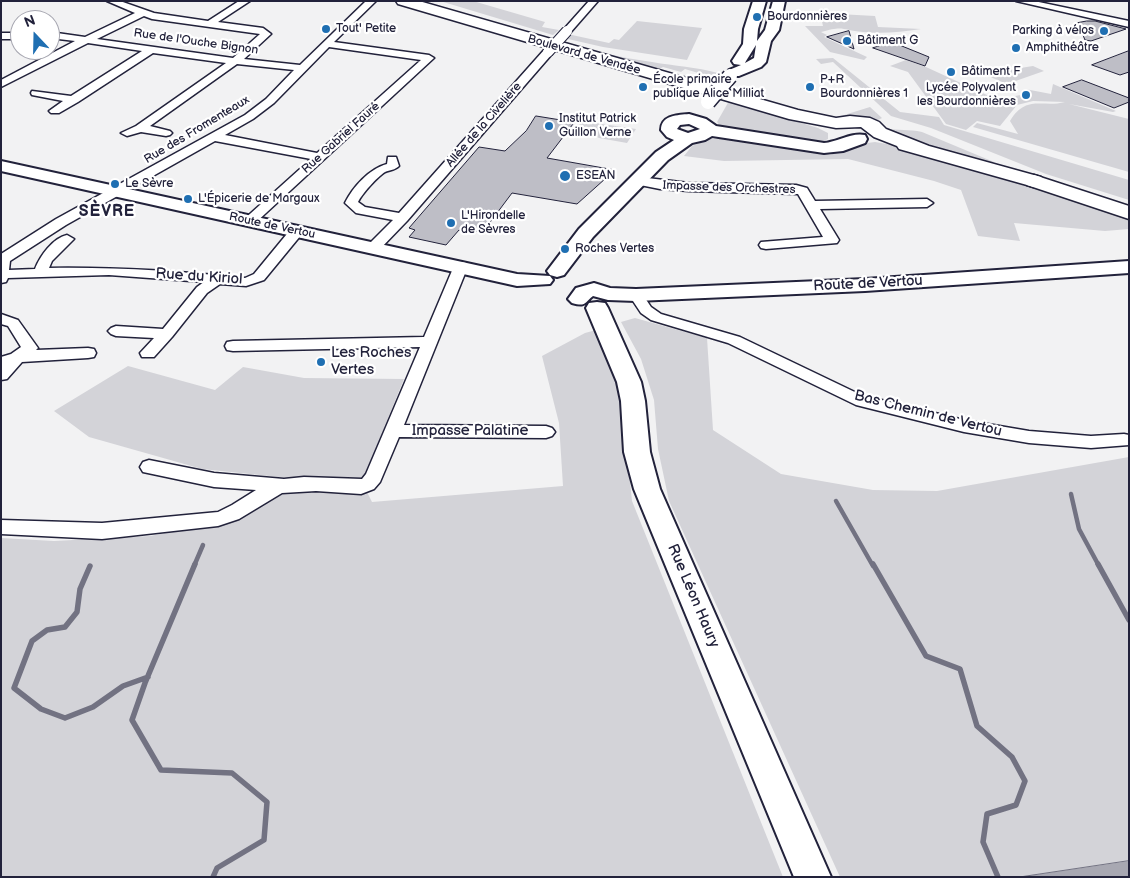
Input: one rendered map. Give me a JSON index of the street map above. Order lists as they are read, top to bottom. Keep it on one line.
{"streets":{"main road":["Boulevard de Vendée"],"street":["Rue de l'Ouche Bignon","Allée de la Civelière","Rue des Fromenteaux","Rue Gabriel Fauré","Impasse des Orchestres","Route de Vertou","Rue du Kiriol","Bas Chemin de Vertou","Impasse Palatine","Rue Léon Haury"]},"crossings":[["Rue de l'Ouche Bignon","Rue des Fromenteaux"],["Allée de la Civelière","Route de Vertou"],["Rue des Fromenteaux","Rue Gabriel Fauré"],["Rue des Fromenteaux","Route de Vertou"],["Rue des Fromenteaux","Rue du Kiriol"],["Rue Gabriel Fauré","Route de Vertou"],["Route de Vertou","Rue du Kiriol"],["Route de Vertou","Bas Chemin de Vertou"],["Route de Vertou","Rue Léon Haury"]],"districts":["SÈVRE"],"places":["Bourdonnières","Tout' Petite","Parking à vélos","Bâtiment G","Amphithéâtre","Bâtiment F","École primaire publique Alice Milliat","P+R Bourdonnières 1","Lycée Polyvalent les Bourdonnières","Institut Patrick Guillon Verne","ESEAN","Le Sèvre","L'Épicerie de Margaux","L'Hirondelle de Sèvres","Roches Vertes","Les Roches Vertes"],"north":"top"}
